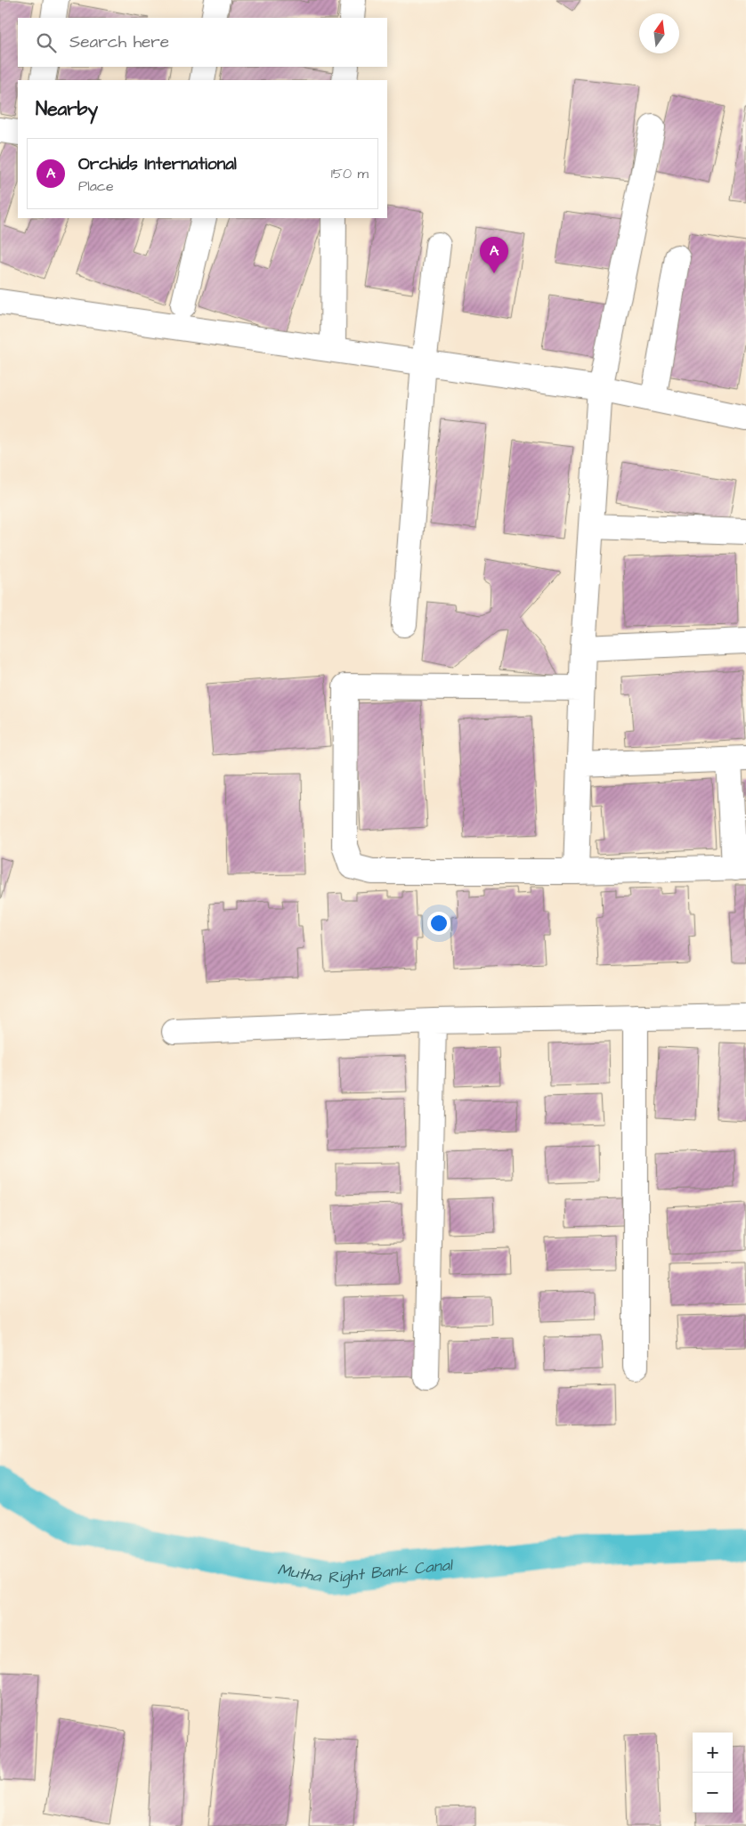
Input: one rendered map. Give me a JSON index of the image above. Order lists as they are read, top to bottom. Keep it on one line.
{"water":["Mutha Right Bank Canal"],"north":"top","page":{"search":"Search here","heading":"Nearby","list":[{"mark":"A","name":"Orchids International","note":"Place","value":"150 m"}],"pins":"A","map_buttons":["+","−"]}}
